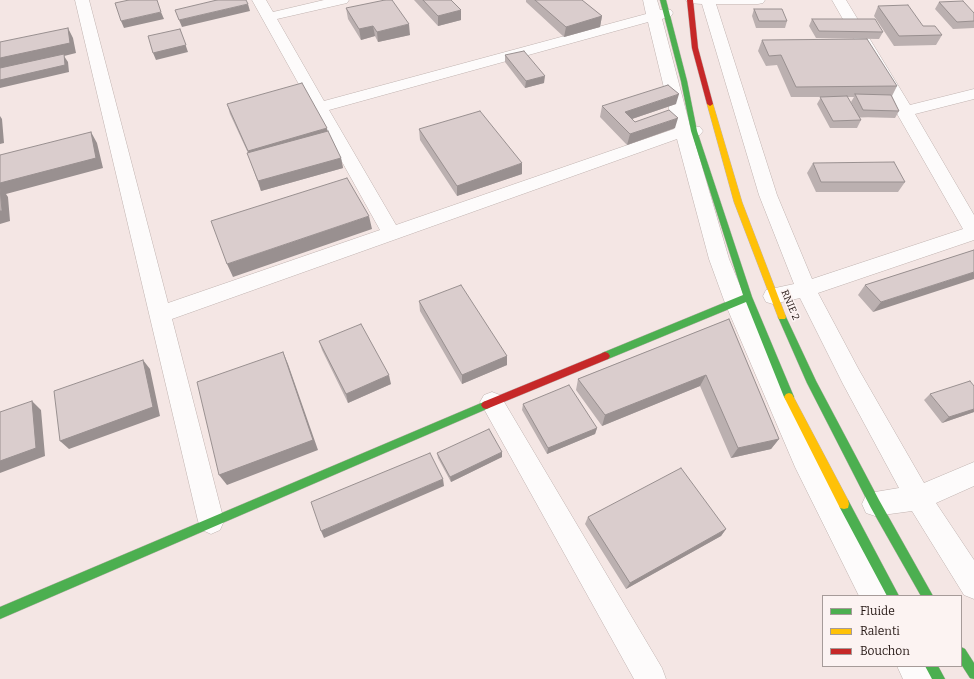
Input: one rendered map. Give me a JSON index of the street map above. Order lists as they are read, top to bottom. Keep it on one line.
{"streets":{"main road":["RNIE 2"]},"legend":["Fluide","Ralenti","Bouchon"]}
